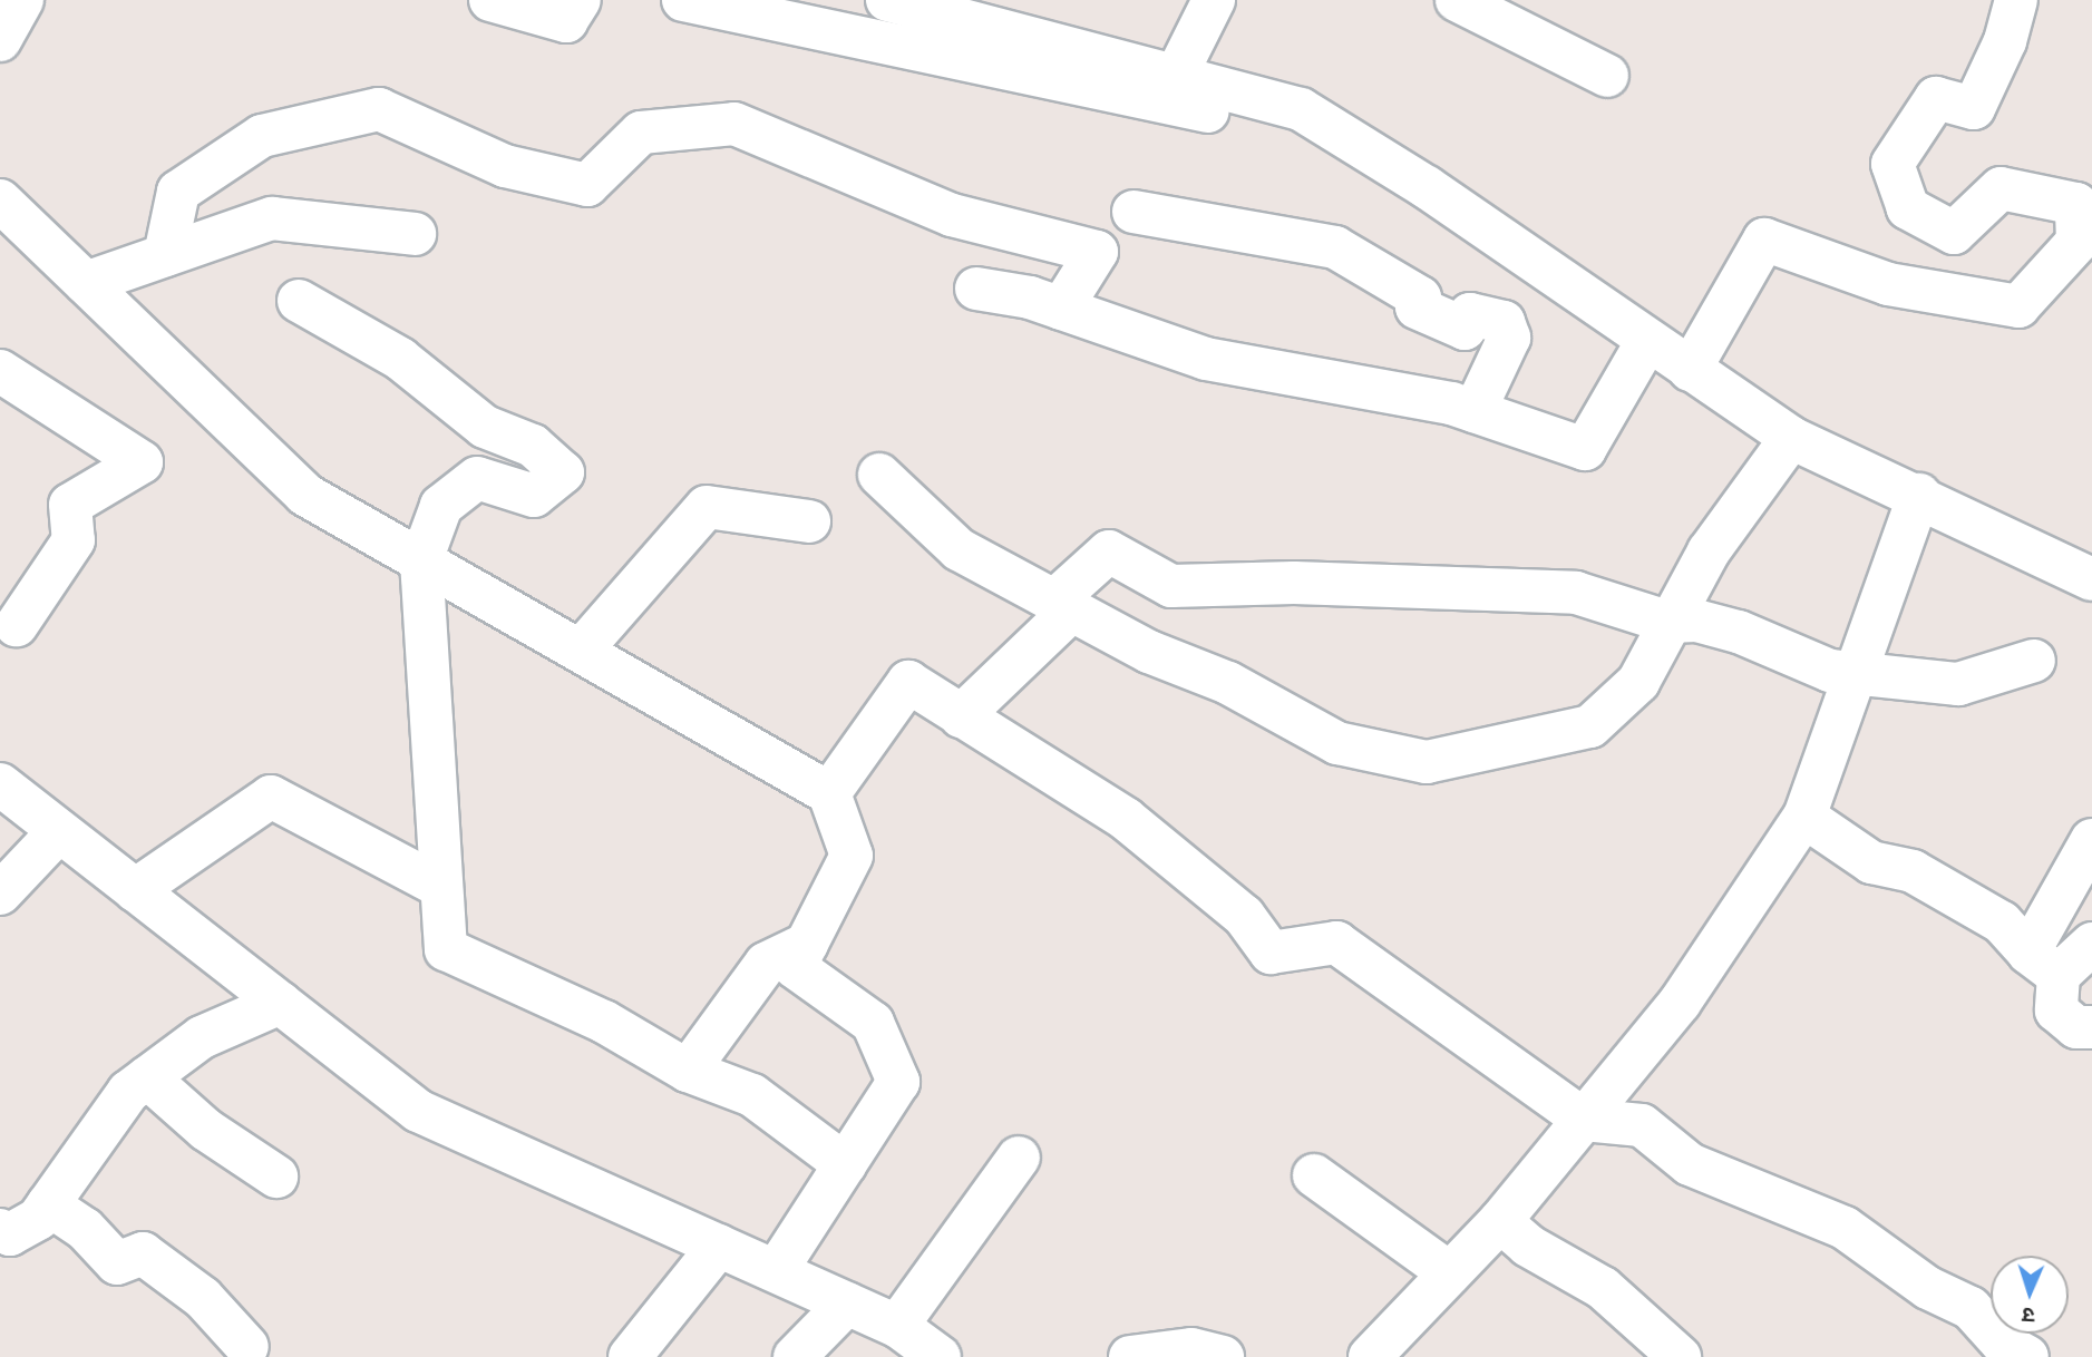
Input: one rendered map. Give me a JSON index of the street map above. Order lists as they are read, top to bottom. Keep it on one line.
{"north":"bottom"}
